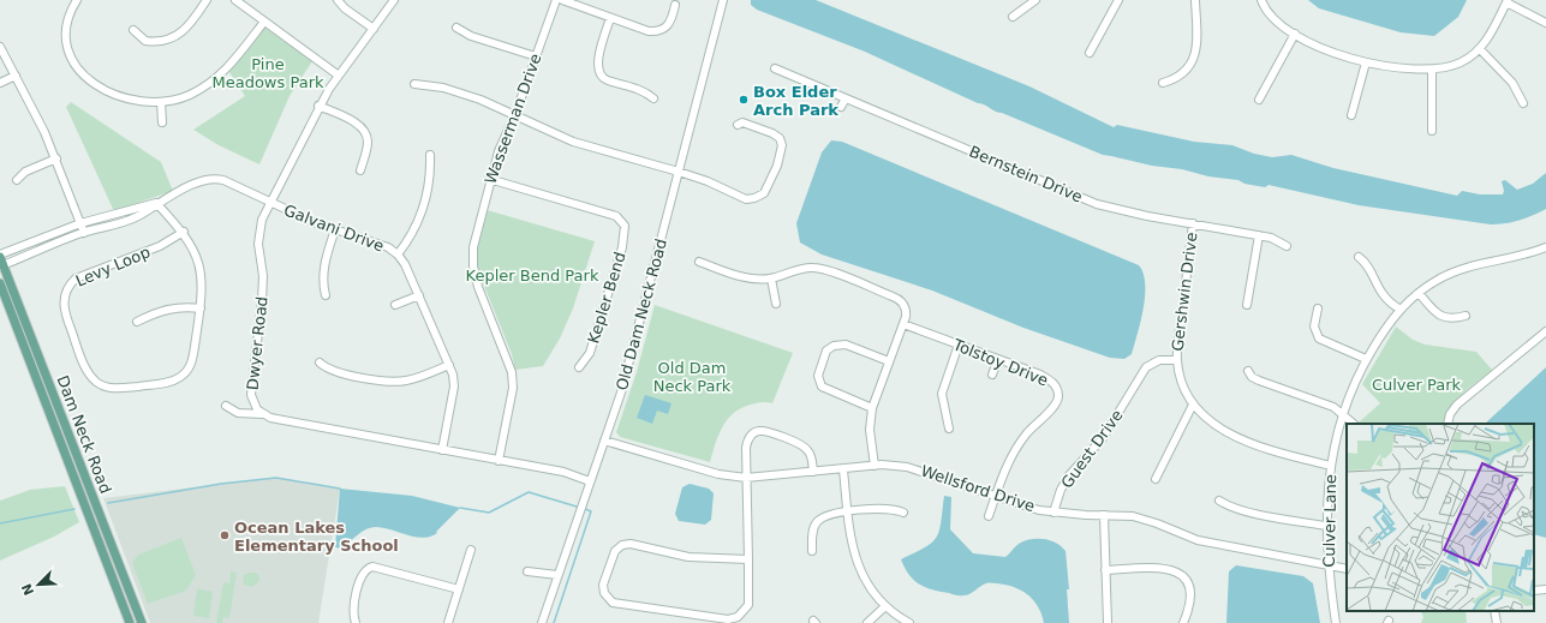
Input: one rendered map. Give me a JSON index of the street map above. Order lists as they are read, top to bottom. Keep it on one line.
{"streets":{"main road":["Dam Neck Road"],"street":["Wasserman Drive","Bernstein Drive","Galvani Drive","Levy Loop","Gershwin Drive","Kepler Bend","Old Dam Neck Road","Dwyer Road","Tolstoy Drive","Guest Drive","Wellsford Drive","Culver Lane"]},"crossings":[["Wasserman Drive","Kepler Bend"],["Wasserman Drive","Dwyer Road"],["Bernstein Drive","Gershwin Drive"],["Galvani Drive","Levy Loop"],["Galvani Drive","Dwyer Road"],["Galvani Drive","Dam Neck Road"],["Gershwin Drive","Guest Drive"],["Gershwin Drive","Culver Lane"],["Old Dam Neck Road","Dwyer Road"],["Old Dam Neck Road","Wellsford Drive"],["Tolstoy Drive","Wellsford Drive"],["Guest Drive","Wellsford Drive"],["Wellsford Drive","Culver Lane"]],"parks":["Pine Meadows Park","Kepler Bend Park","Old Dam Neck Park","Culver Park"],"places":["Box Elder Arch Park","Ocean Lakes Elementary School"],"north":"bottom left"}
